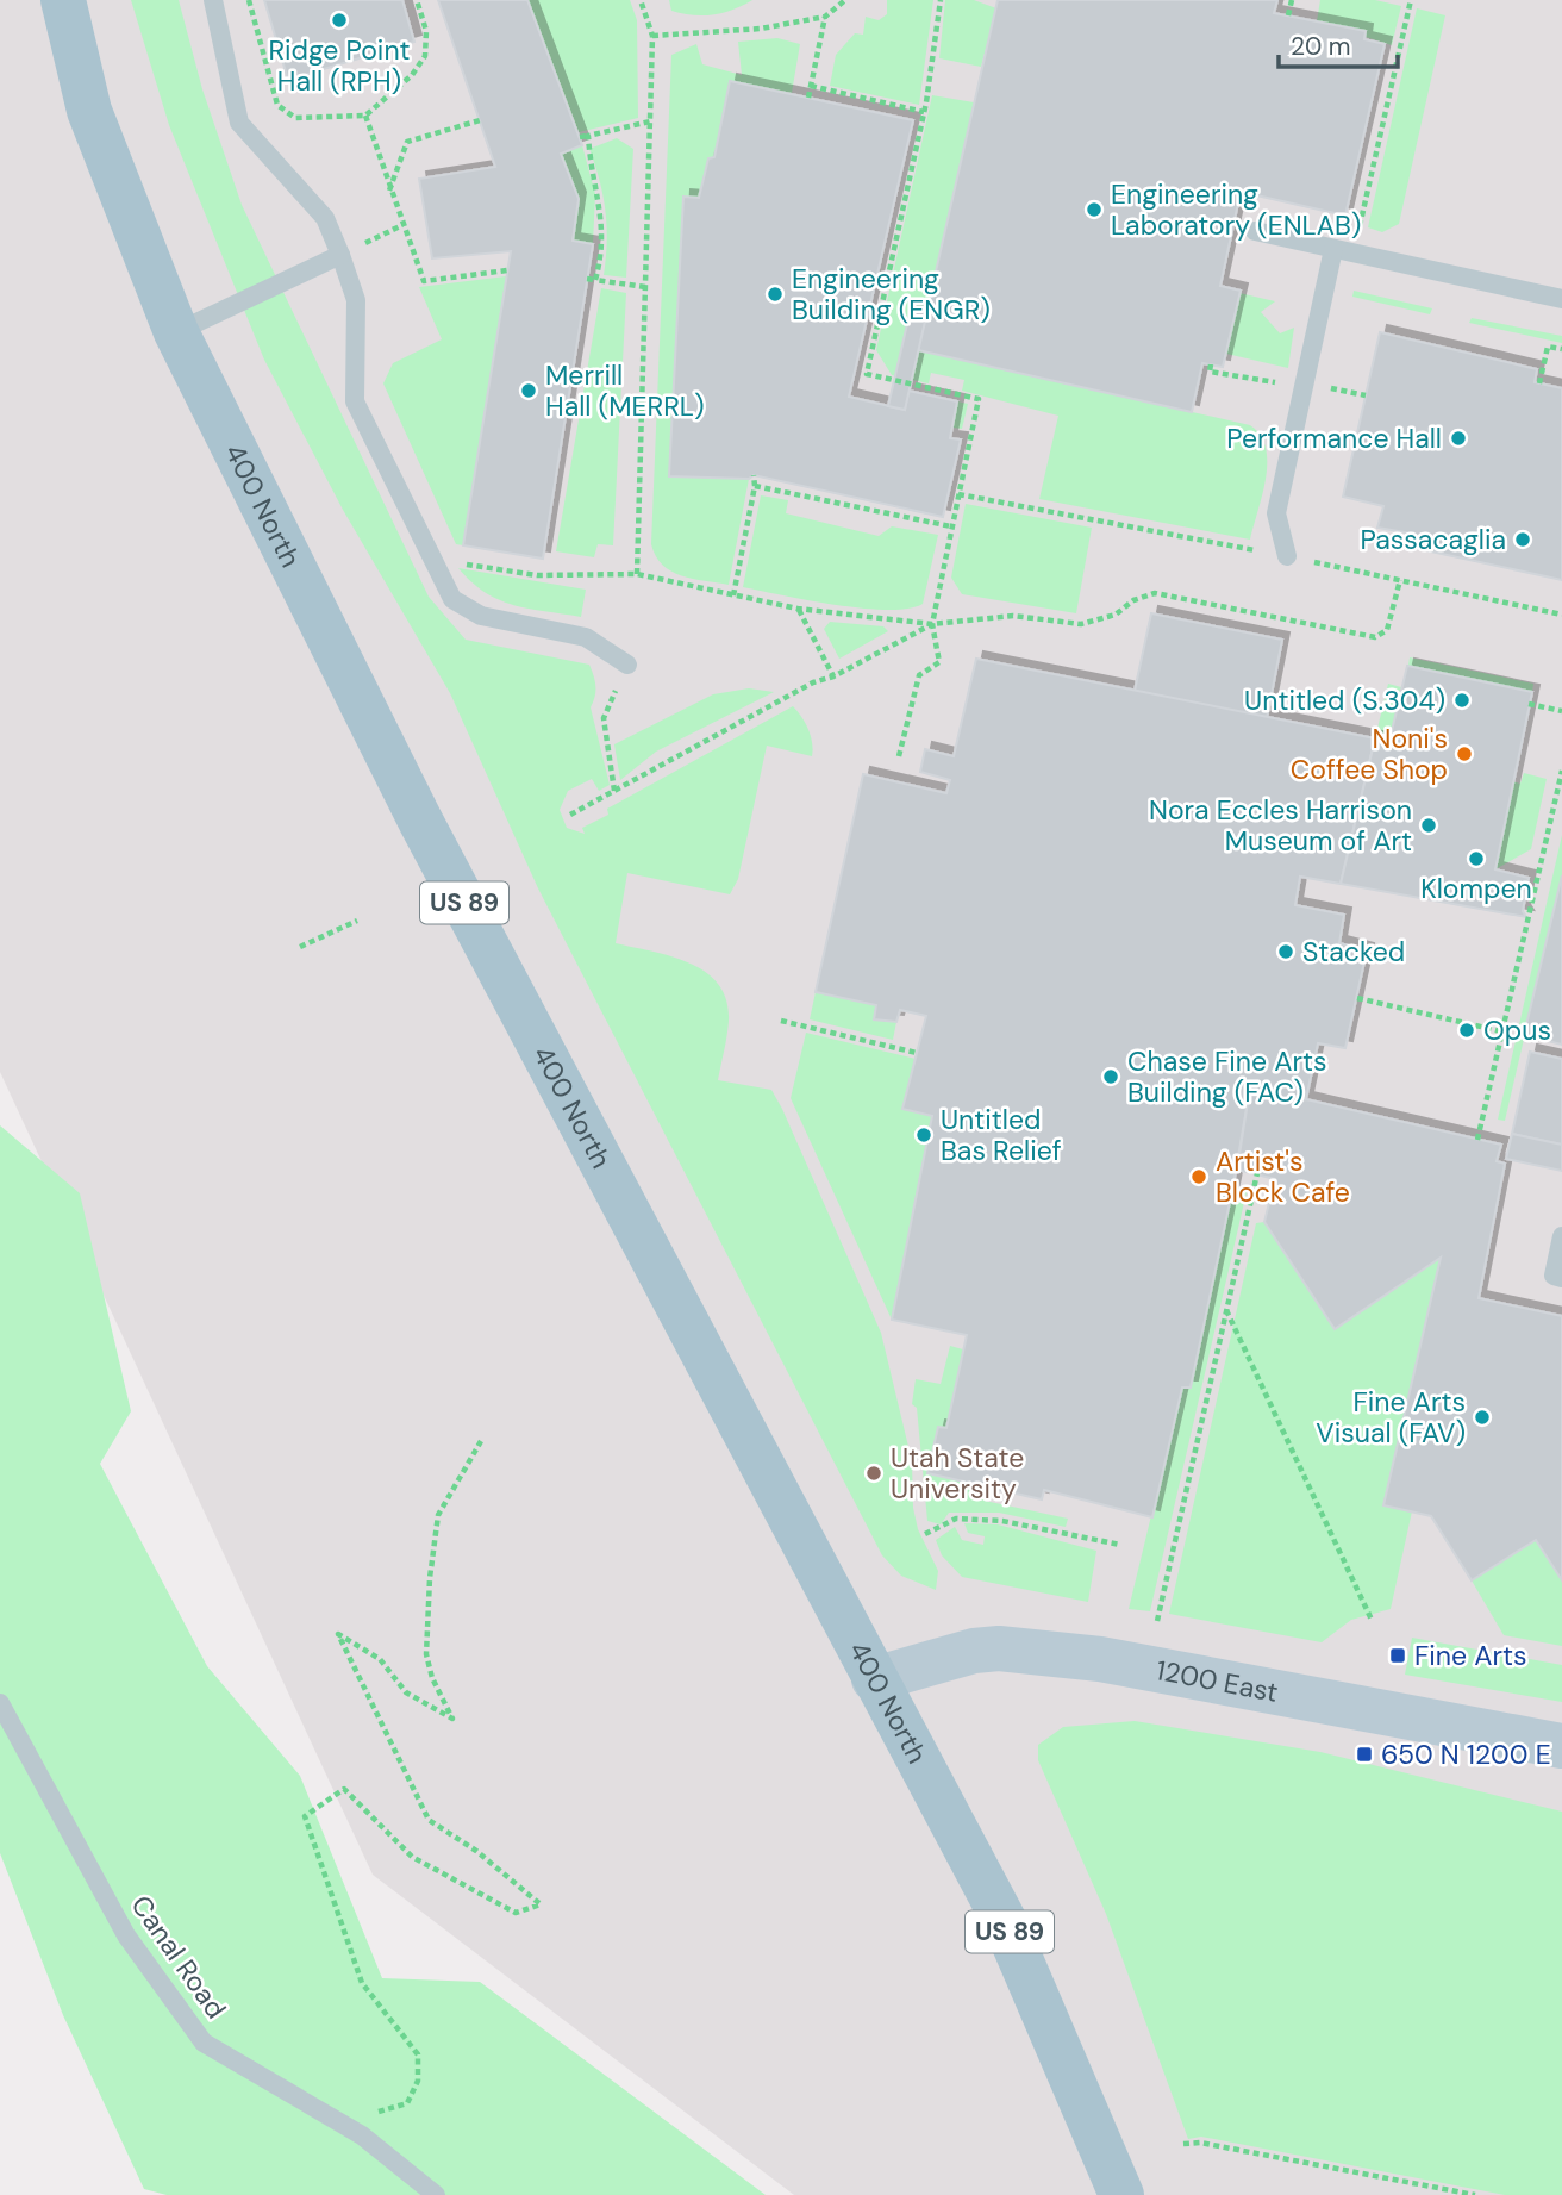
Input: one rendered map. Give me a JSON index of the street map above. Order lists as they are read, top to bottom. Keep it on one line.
{"streets":{"main road":["400 North","US 89","1200 East"],"lane":["Canal Road"]},"crossings":[["400 North","1200 East"]],"places":{"other":["Ridge Point Hall (RPH)","Engineering Laboratory (ENLAB)","Engineering Building (ENGR)","Merrill Hall (MERRL)","Performance Hall","Passacaglia","Untitled (S.304)","Noni's Coffee Shop","Nora Eccles Harrison Museum of Art","Klompen","Stacked","Opus","Chase Fine Arts Building (FAC)","Untitled Bas Relief","Artist's Block Cafe","Fine Arts Visual (FAV)","Utah State University"],"transit":["Fine Arts","650 N 1200 E"]},"scale_bar":"20 m"}
